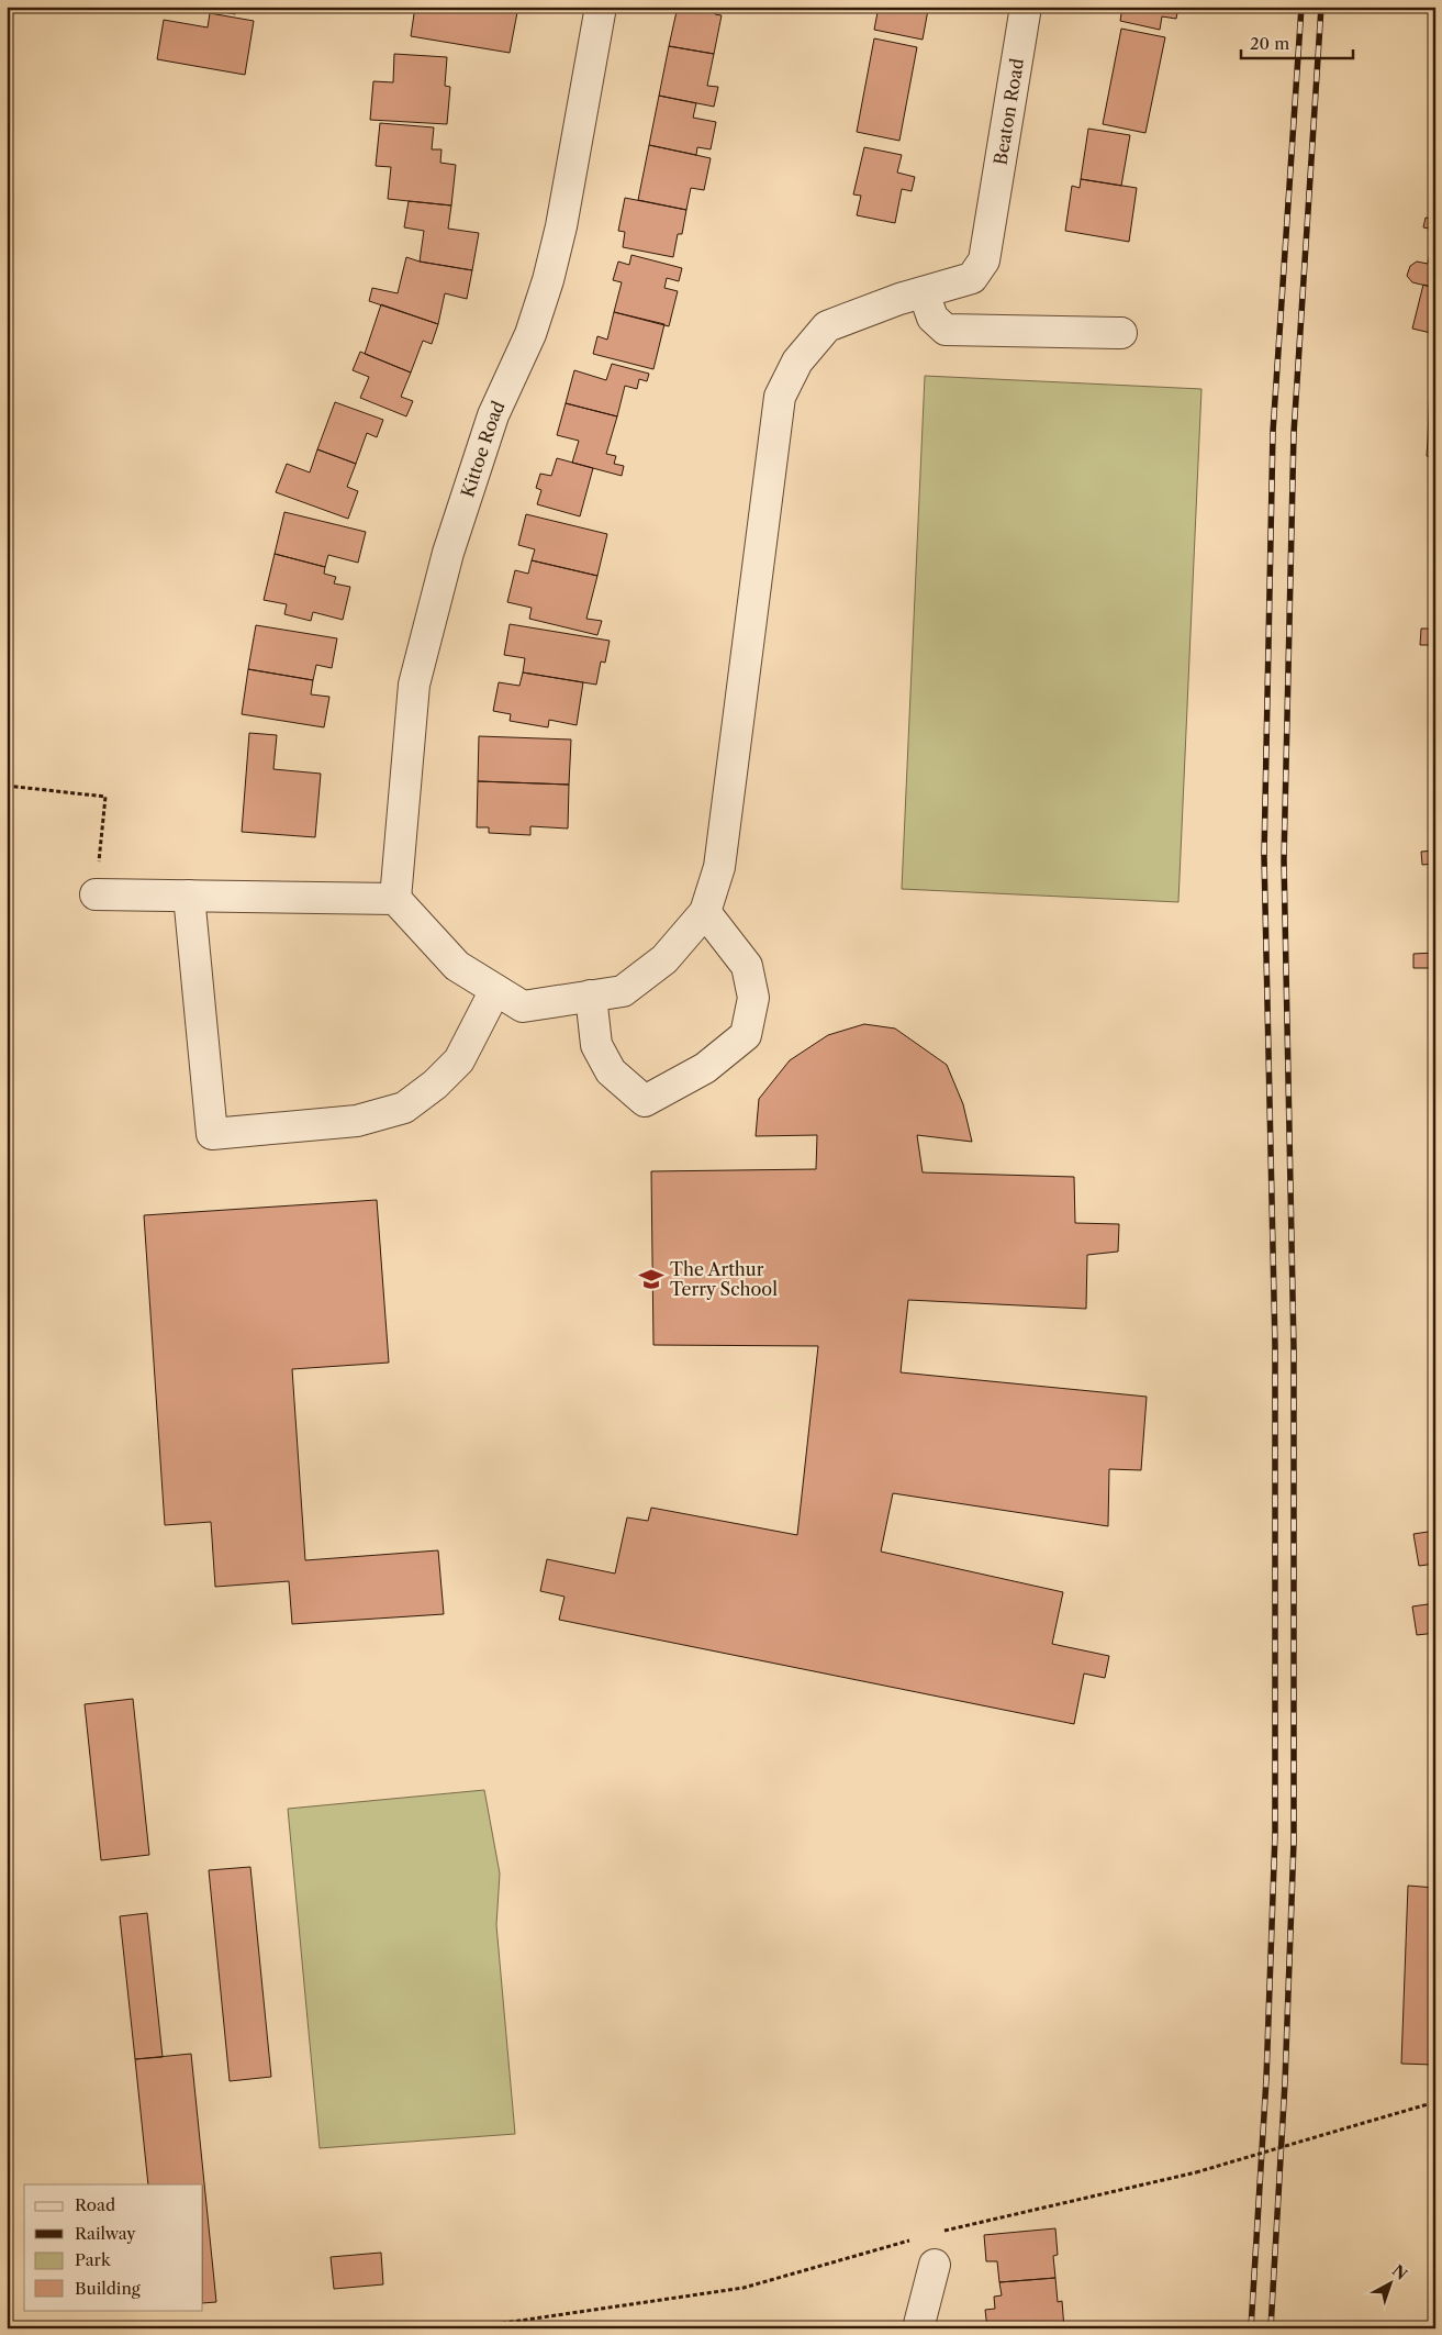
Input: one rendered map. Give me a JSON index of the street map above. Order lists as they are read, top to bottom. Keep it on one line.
{"streets":{"street":["Beaton Road","Kittoe Road"]},"places":{"school or university":["The Arthur Terry School"]},"legend":["Road","Railway","Park","Building"],"scale_bar":"20 m","north":"top right"}
